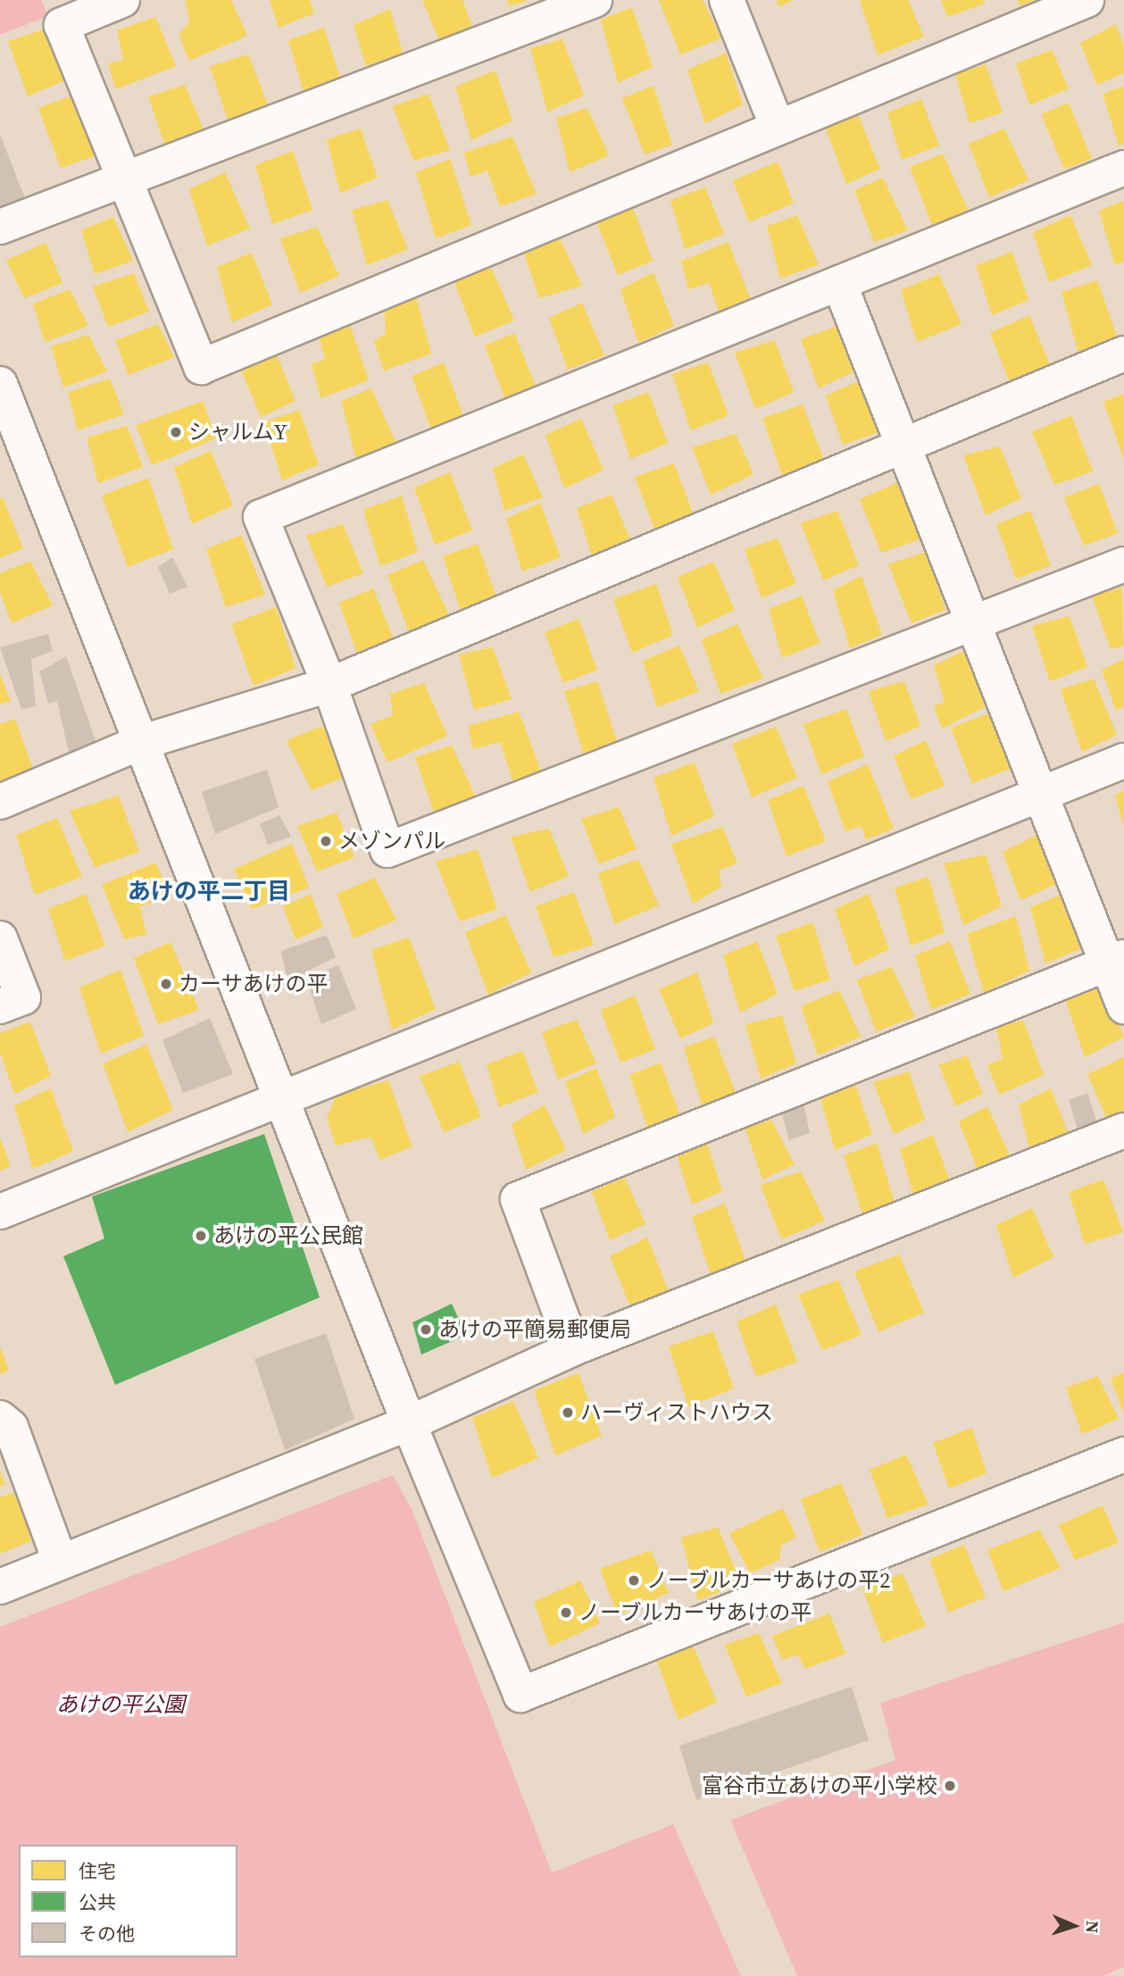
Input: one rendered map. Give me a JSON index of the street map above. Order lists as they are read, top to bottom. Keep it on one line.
{"districts":["あけの平二丁目"],"parks":["あけの平公園"],"places":["シャルムY","メゾンパル","カーサあけの平","あけの平公民館","あけの平簡易郵便局","ハーヴィストハウス","ノーブルカーサあけの平2","ノーブルカーサあけの平","富谷市立あけの平小学校"],"legend":["住宅","公共","その他"],"north":"right"}
